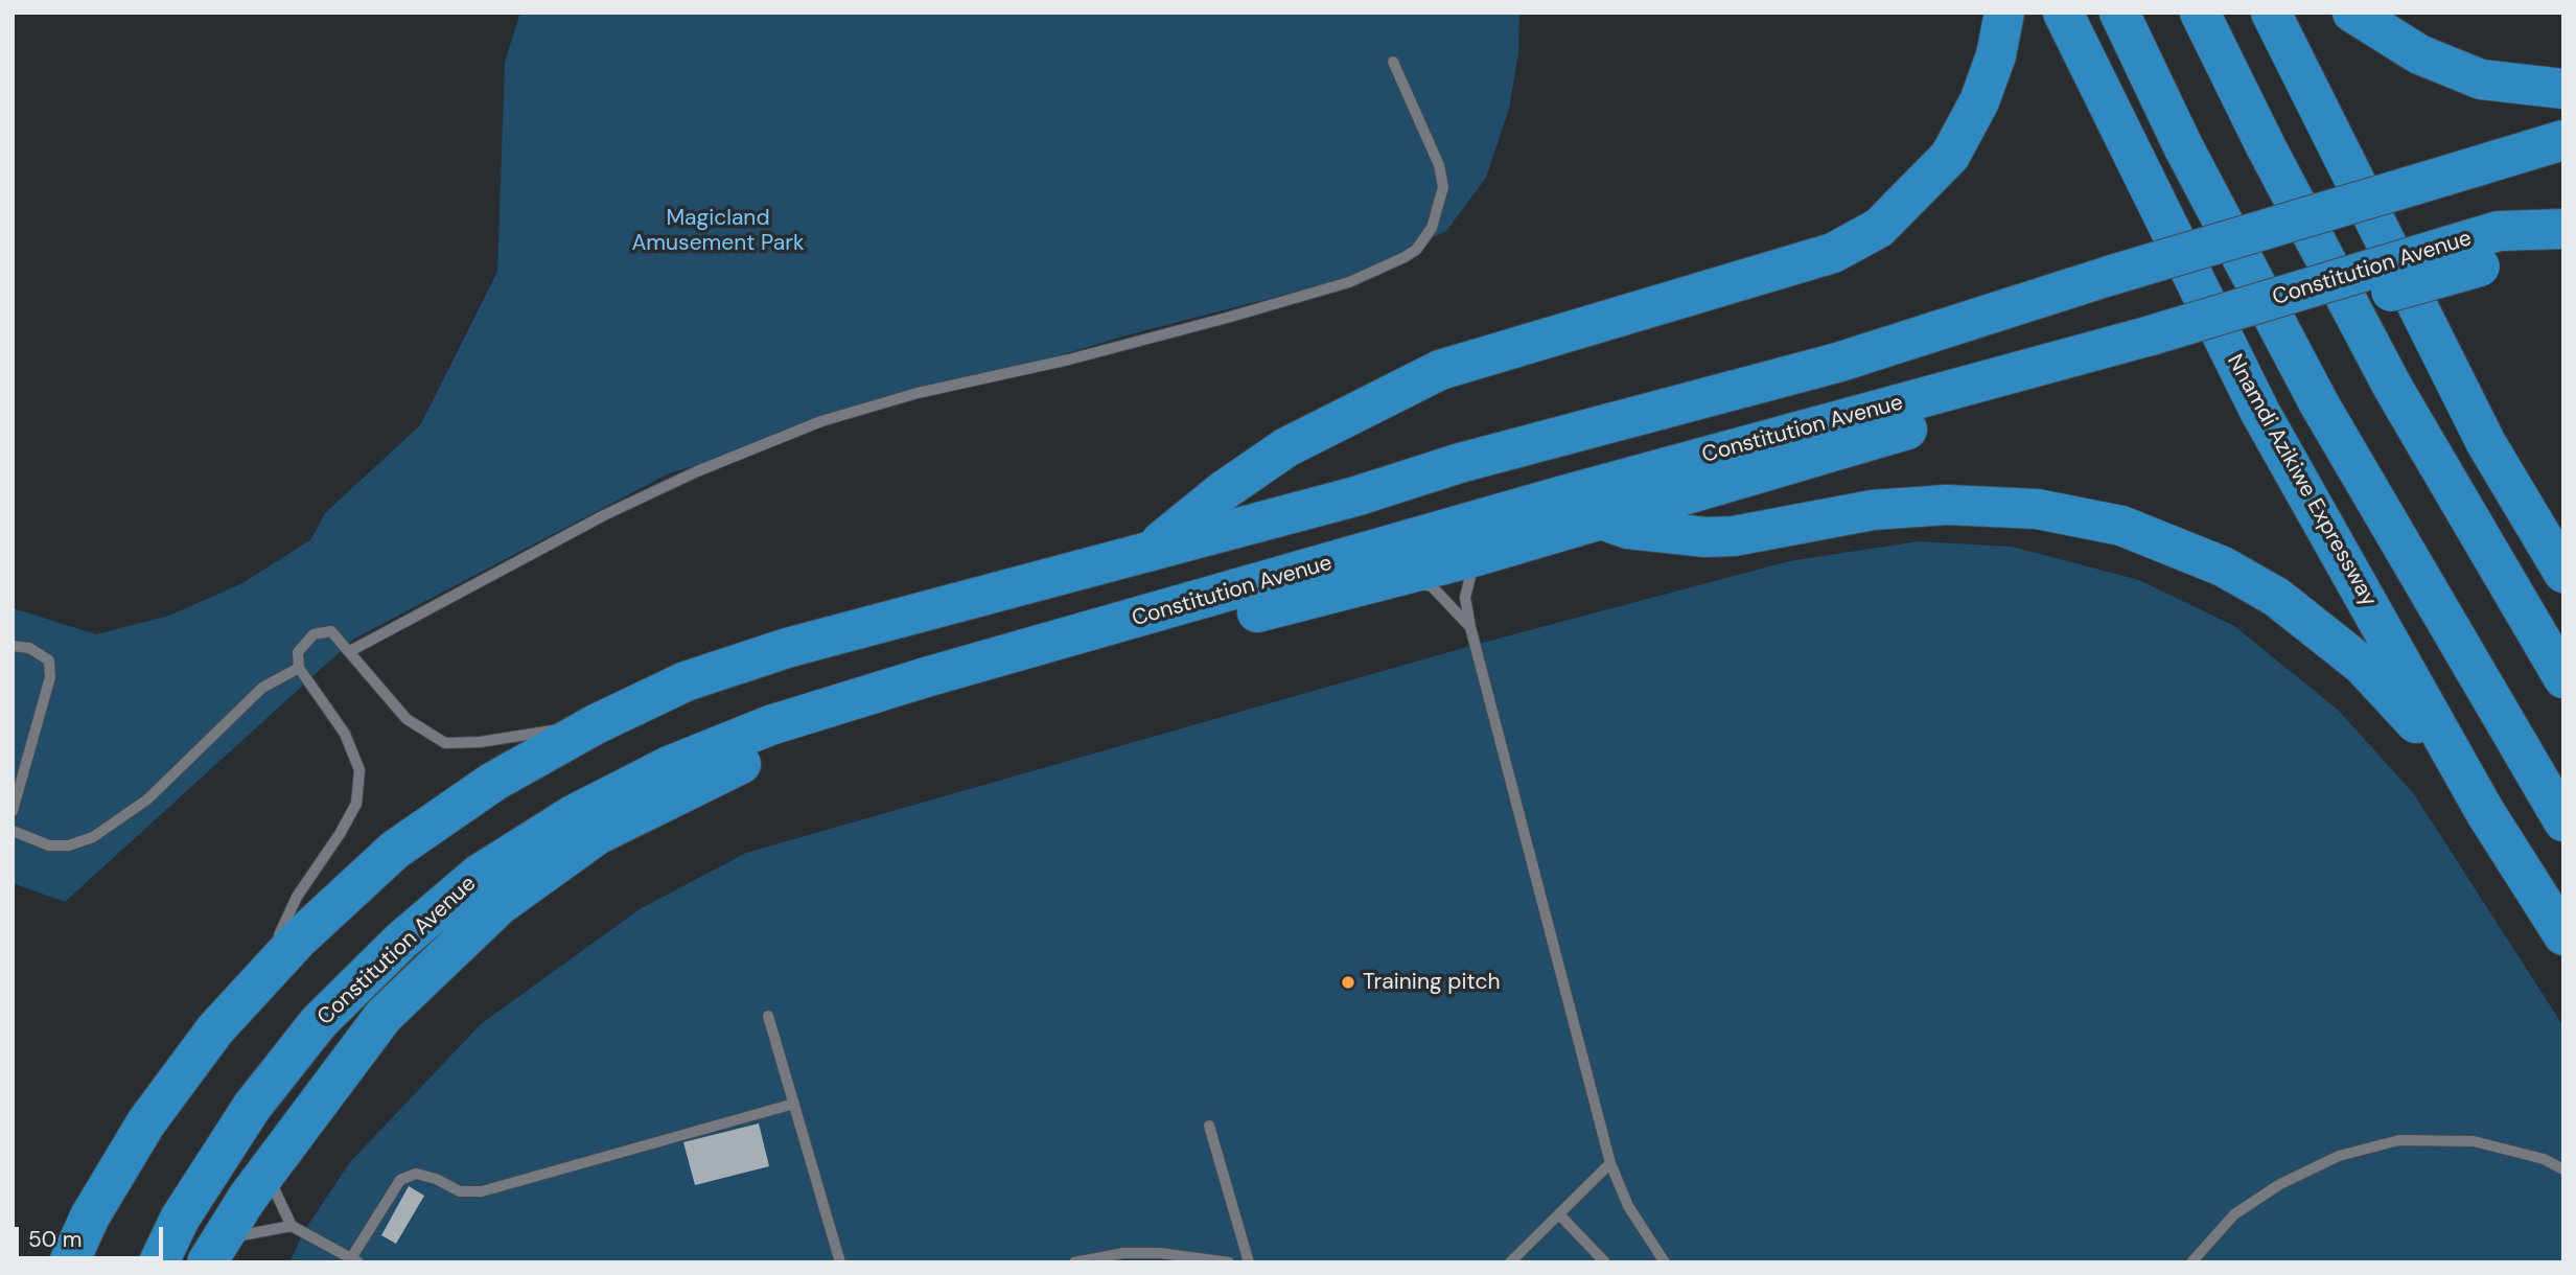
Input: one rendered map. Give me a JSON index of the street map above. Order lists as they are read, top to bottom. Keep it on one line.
{"streets":{"highway":["Constitution Avenue","Nnamdi Azikiwe Expressway"]},"parks":["Magicland Amusement Park"],"places":["Training pitch"],"scale_bar":"50 m"}
